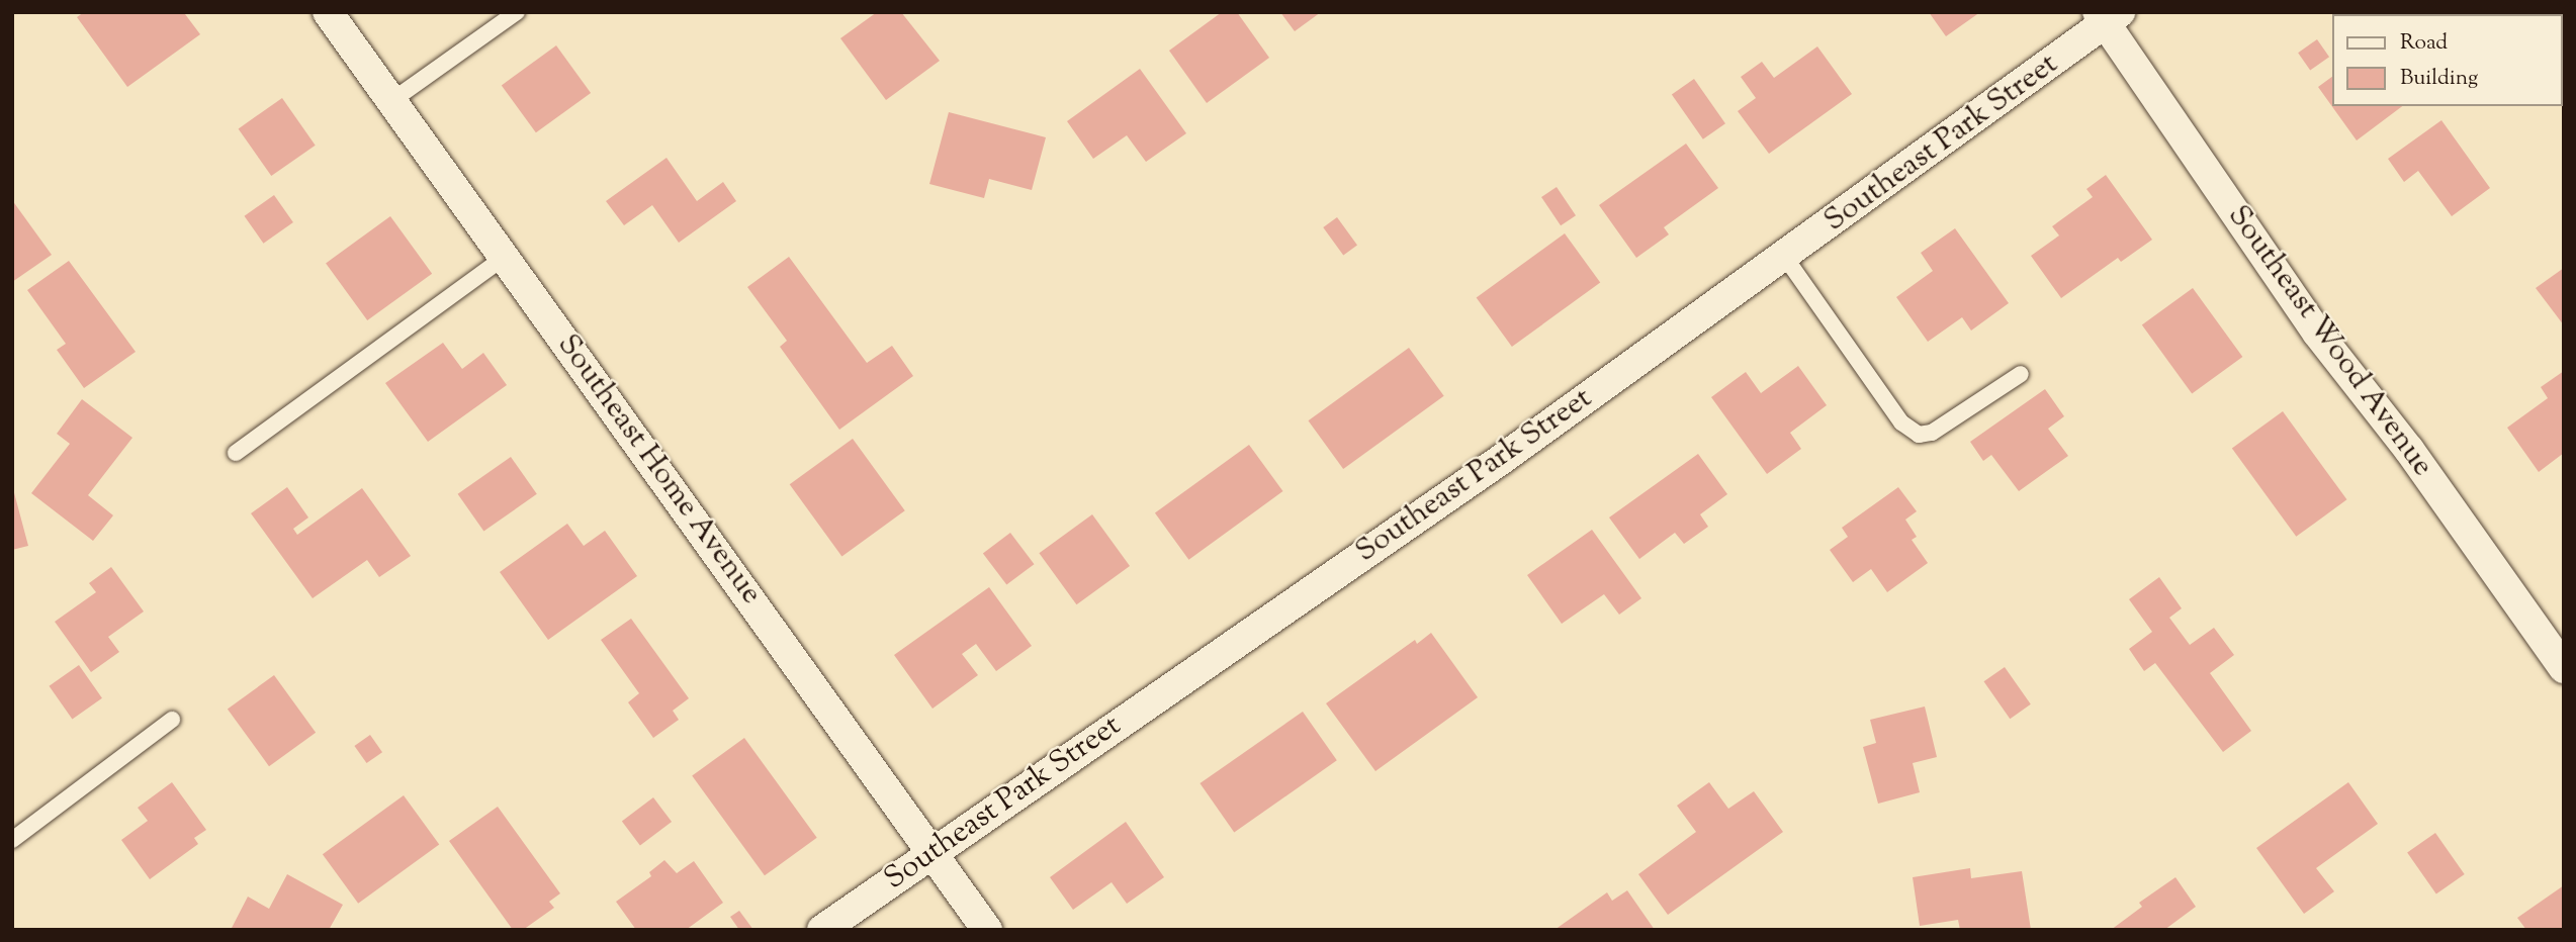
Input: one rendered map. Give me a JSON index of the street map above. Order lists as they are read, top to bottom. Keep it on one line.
{"streets":{"street":["Southeast Park Street","Southeast Wood Avenue","Southeast Home Avenue"]},"crossings":[["Southeast Park Street","Southeast Wood Avenue"],["Southeast Park Street","Southeast Home Avenue"]],"legend":["Road","Building"]}
